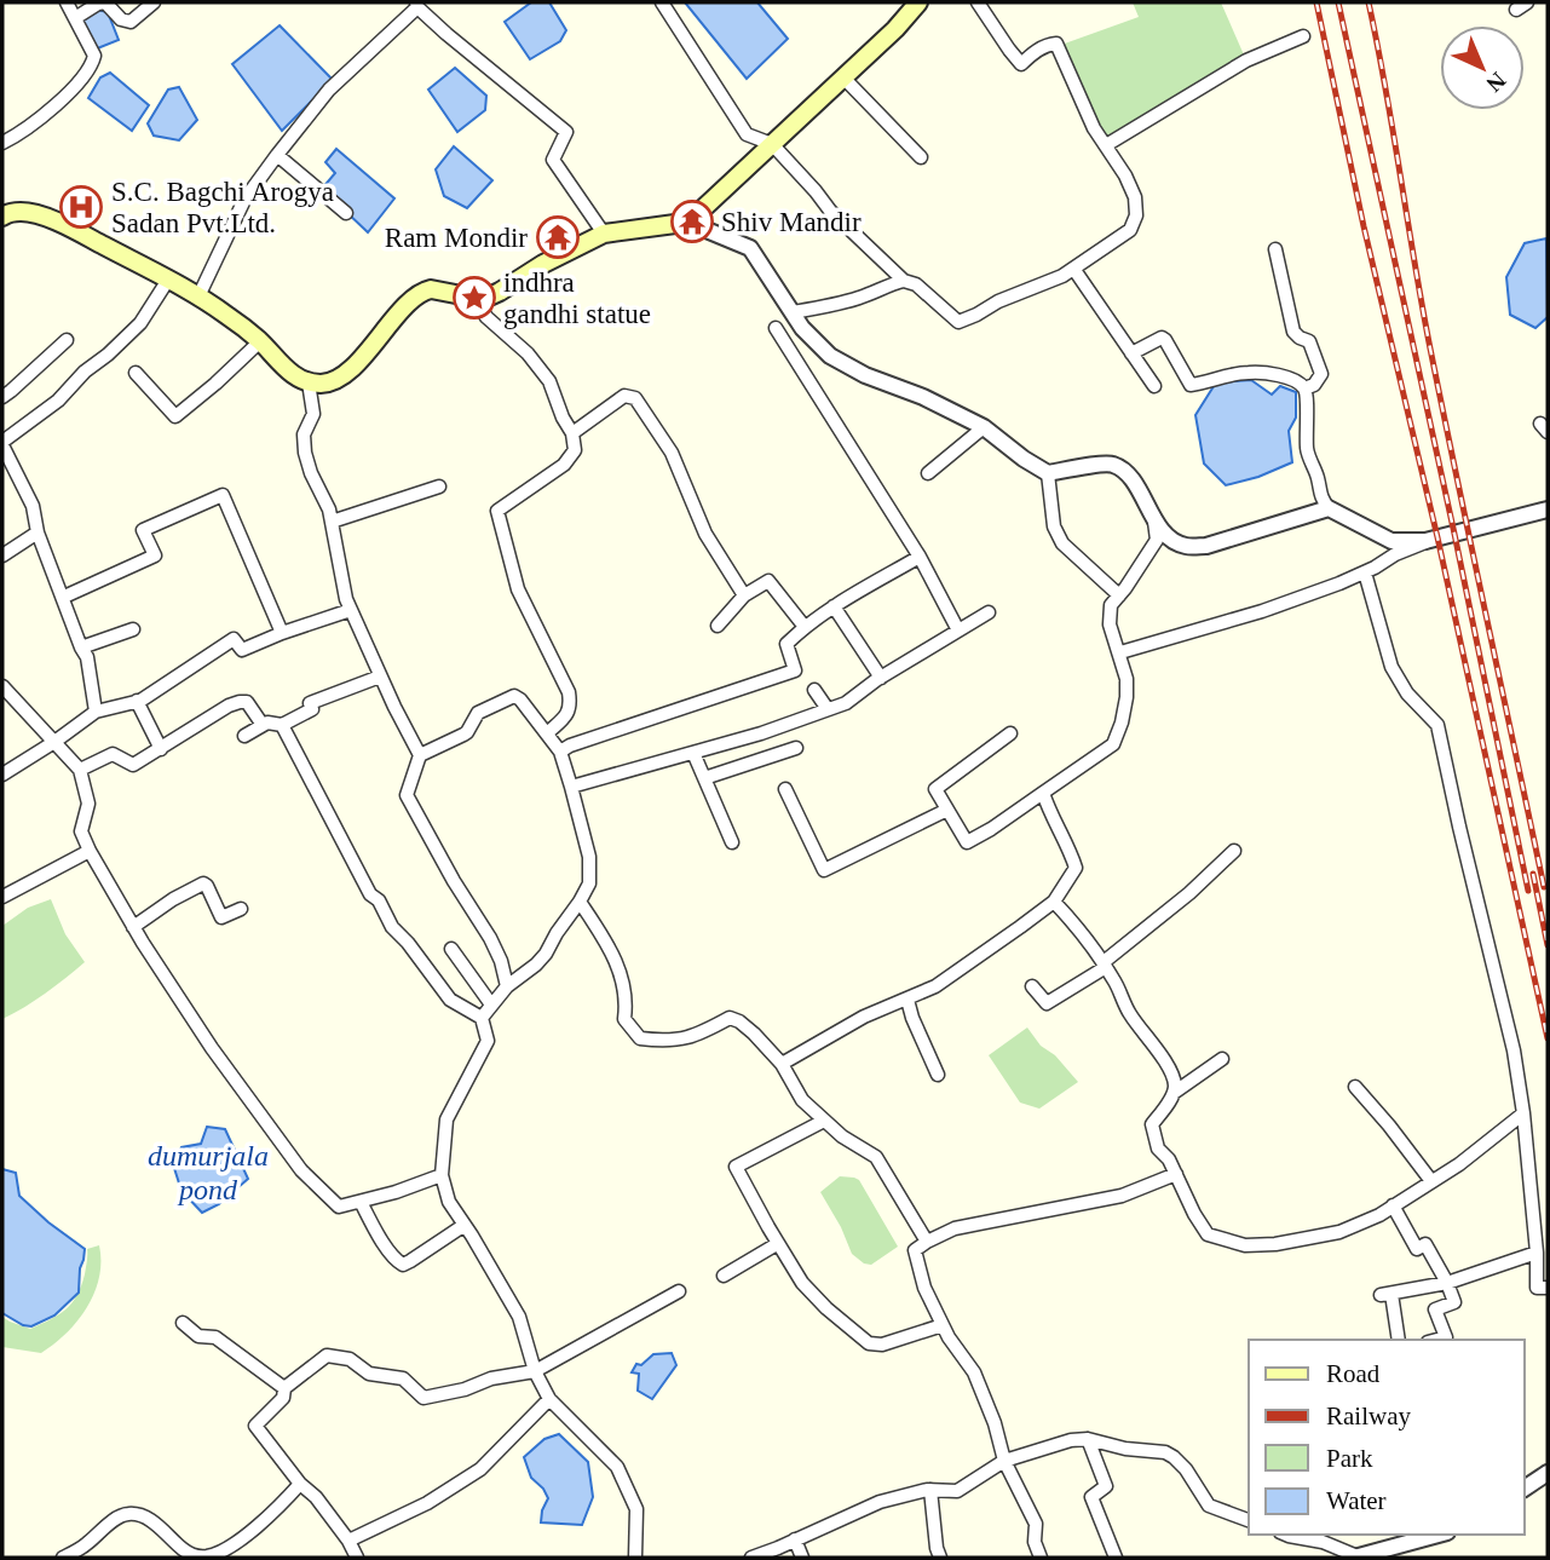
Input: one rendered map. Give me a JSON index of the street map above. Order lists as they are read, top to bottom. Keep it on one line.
{"water":["dumurjala pond"],"places":{"hospital":["S.C. Bagchi Arogya Sadan Pvt.Ltd."],"temple":["Shiv Mandir","Ram Mondir"],"place":["indhra gandhi statue"]},"legend":["Road","Railway","Park","Water"],"north":"bottom right"}
